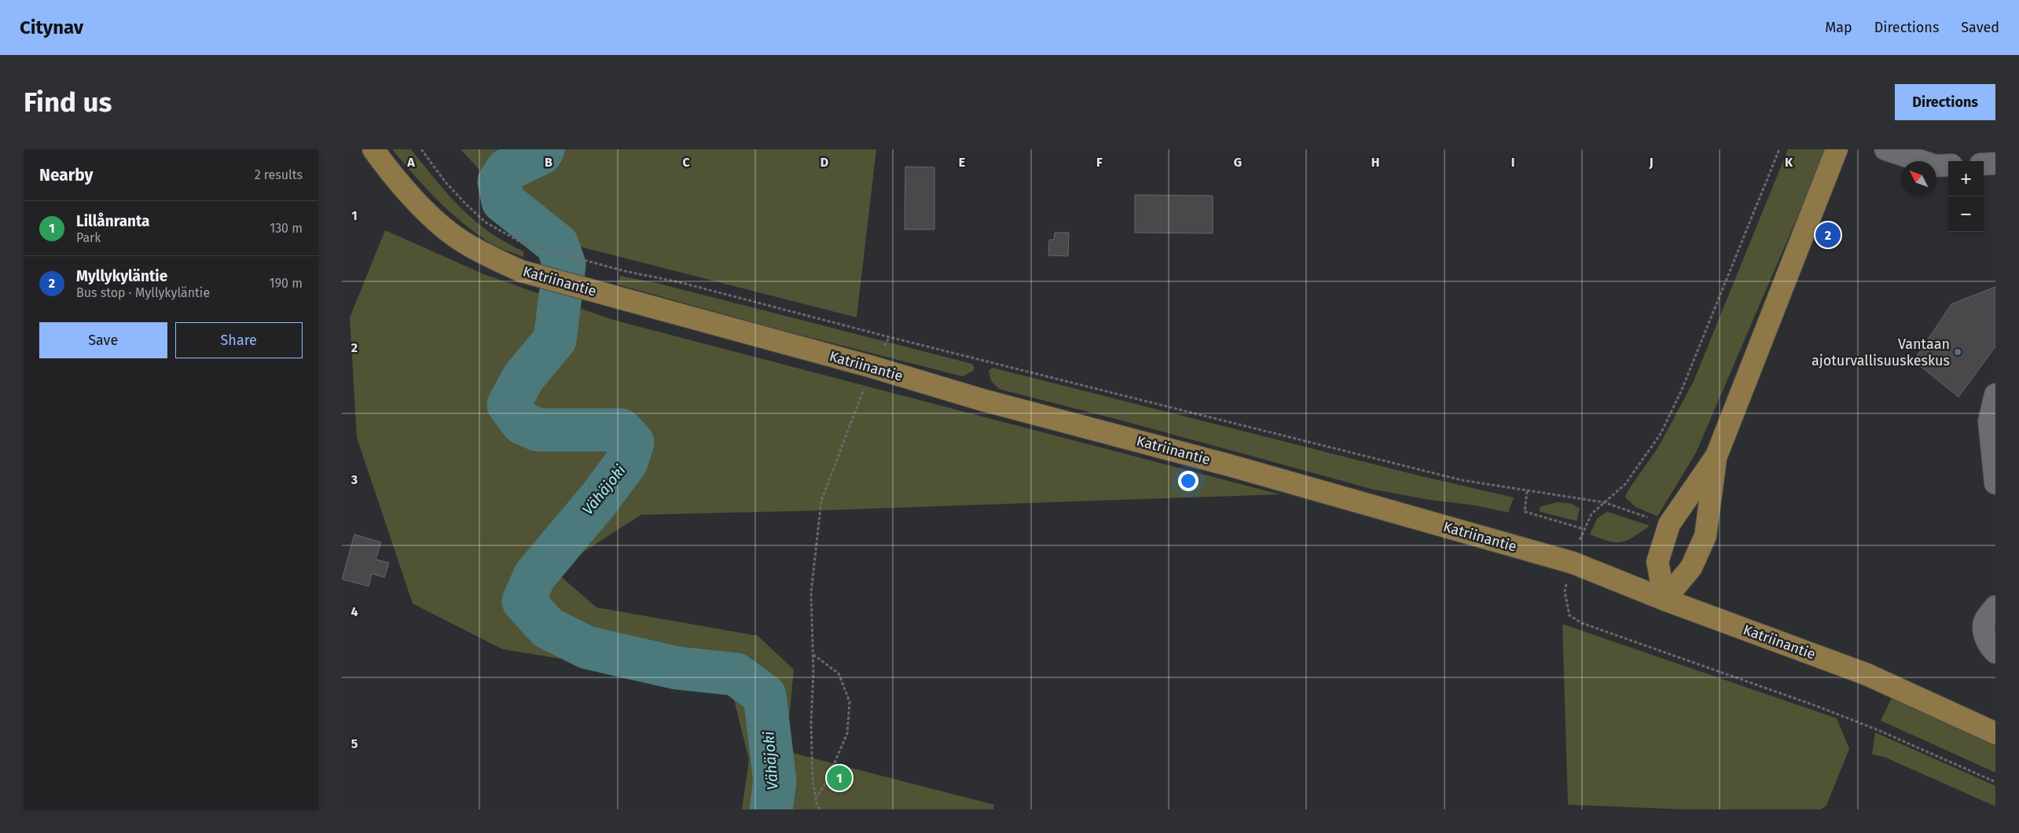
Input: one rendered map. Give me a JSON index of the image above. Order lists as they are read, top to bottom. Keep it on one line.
{"streets":{"main road":["Katriinantie"]},"water":["Vähäjoki"],"places":["Vantaan ajoturvallisuuskeskus"],"north":"top left","page":{"header":"Citynav","nav":["Map","Directions","Saved"],"buttons":["Directions",["Save","Share"]],"title":"Find us","heading":["Nearby","2 results"],"map_buttons":["+","−"],"list":[{"mark":"1","name":"Lillånranta","note":"Park","value":"130 m"},{"mark":"2","name":"Myllykyläntie","note":"Bus stop · Myllykyläntie","value":"190 m"}],"pins":["2","1"]},"grid":{"columns":["A","B","C","D","E","F","G","H","I","J","K"],"rows":["1","2","3","4","5"]}}
